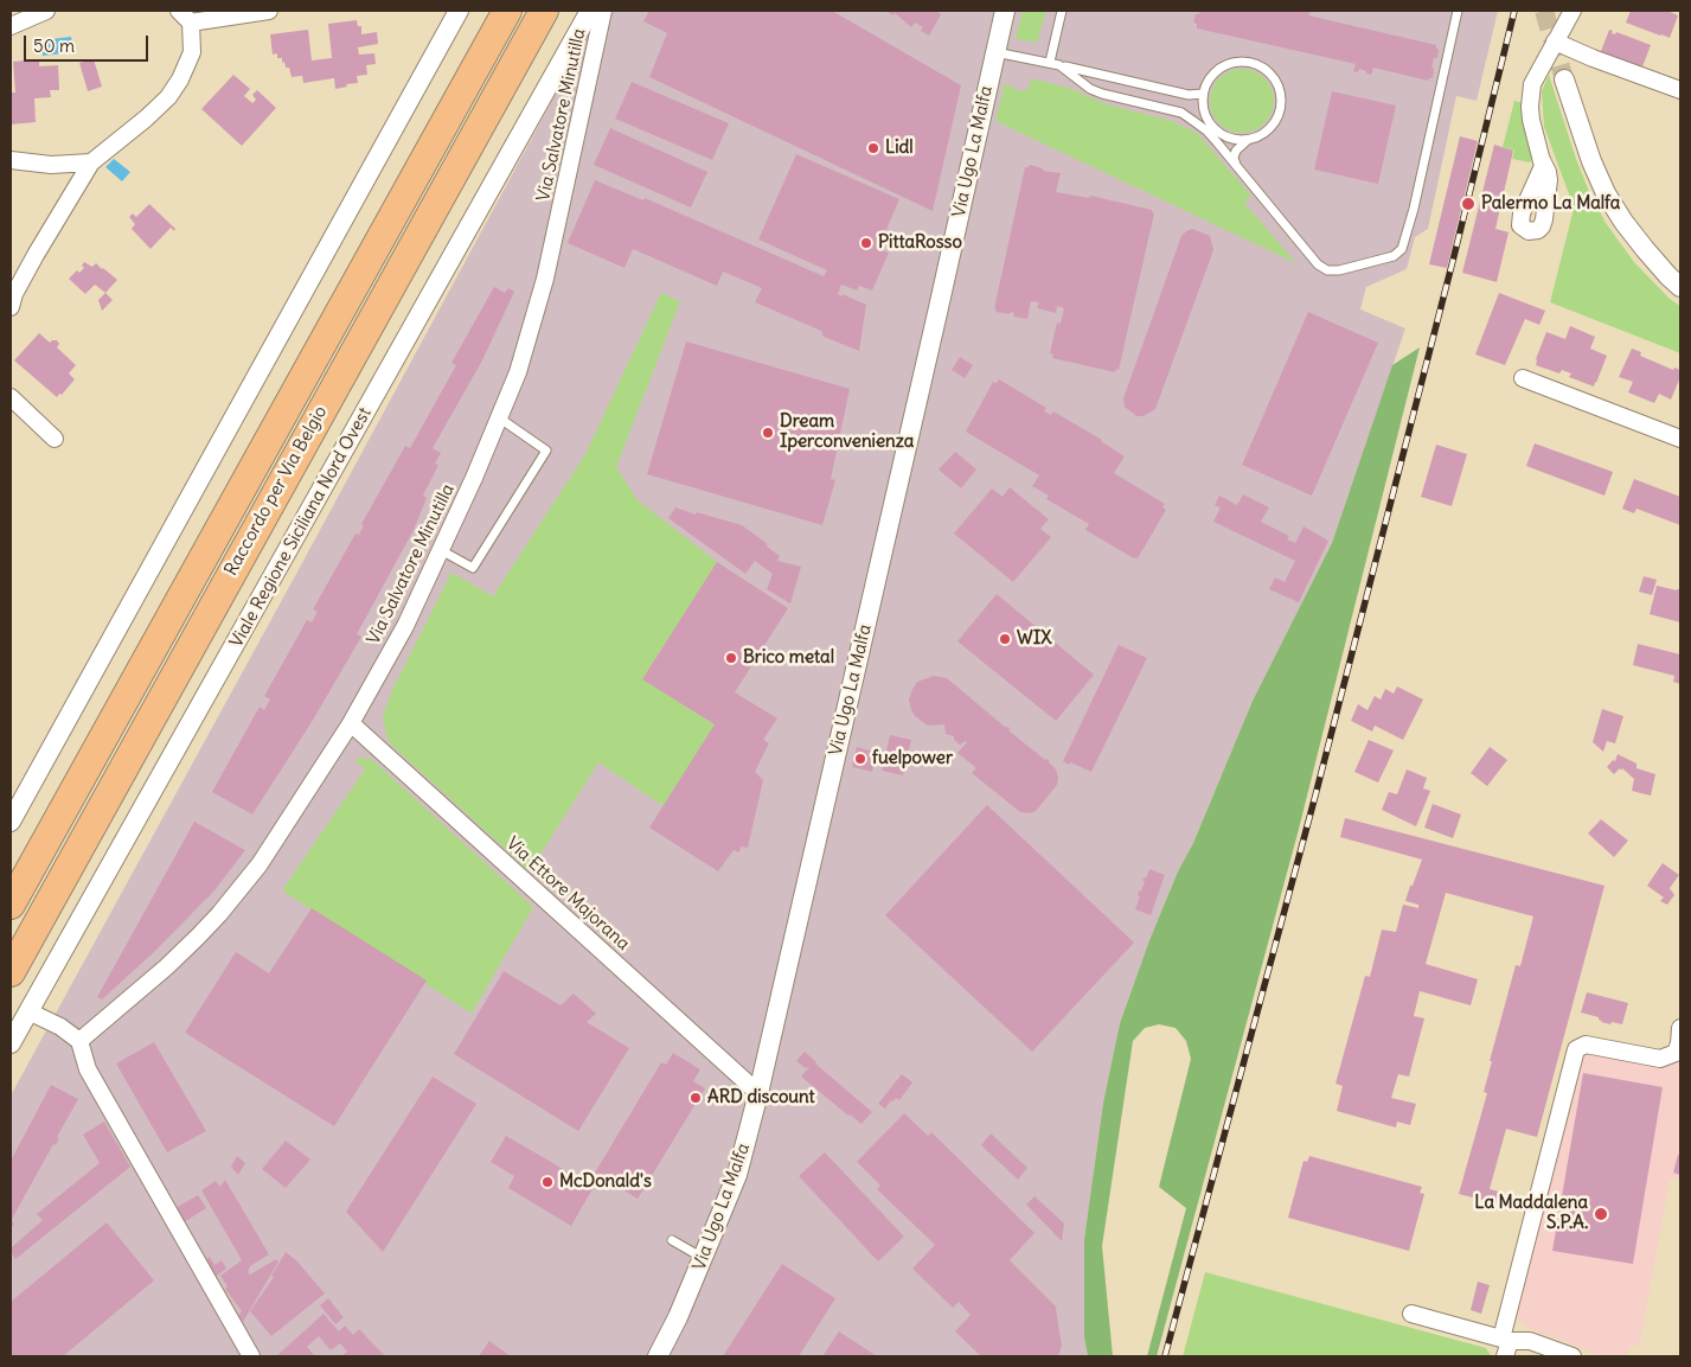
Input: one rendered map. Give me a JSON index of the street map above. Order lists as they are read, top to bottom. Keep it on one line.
{"streets":{"highway":["Raccordo per Via Belgio"],"street":["Via Salvatore Minutilla","Via Ugo La Malfa","Viale Regione Siciliana Nord Ovest","Via Ettore Majorana"]},"crossings":[["Via Salvatore Minutilla","Via Ettore Majorana"],["Via Ugo La Malfa","Via Ettore Majorana"]],"places":["Lidl","Palermo La Malfa","PittaRosso","Dream Iperconvenienza","WIX","Brico metal","fuelpower","ARD discount","McDonald's","La Maddalena S.P.A."],"scale_bar":"50 m"}
